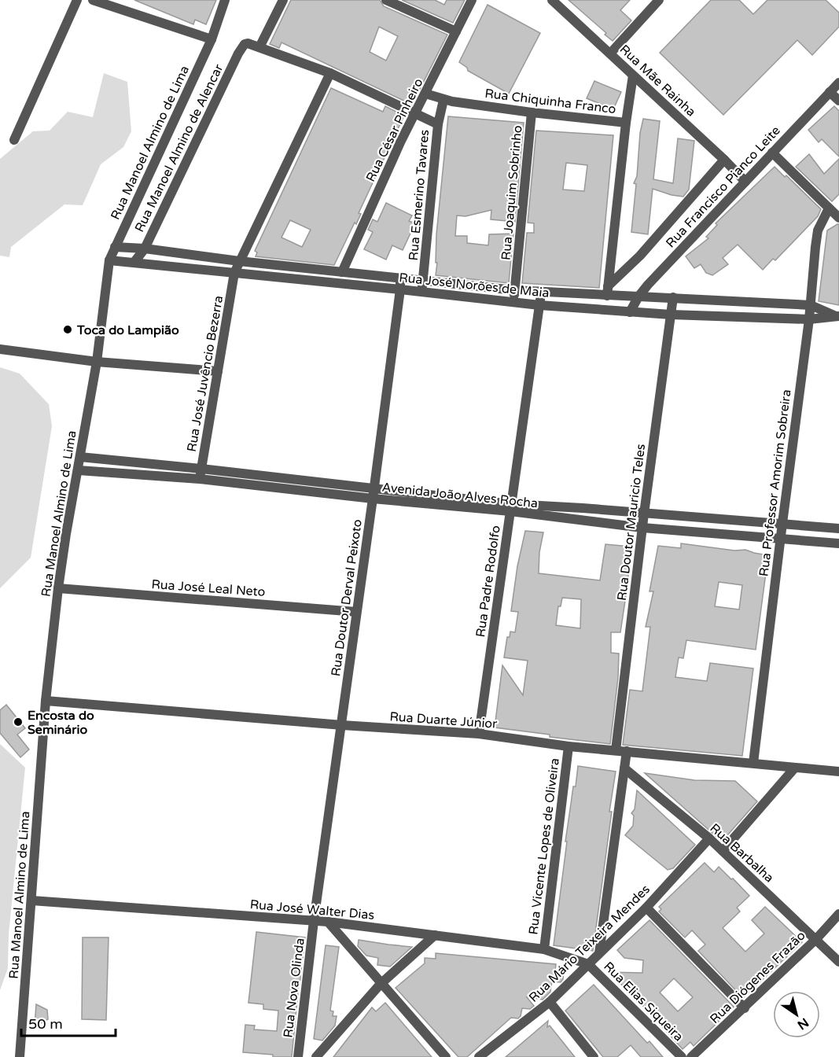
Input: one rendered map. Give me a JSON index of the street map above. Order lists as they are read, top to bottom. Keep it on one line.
{"streets":{"street":["Rua Mãe Rainha","Rua Chiquinha Franco","Rua César Pinheiro","Rua Manoel Almino de Lima","Rua Manoel Almino de Alencar","Rua Francisco Pianco Leite","Rua Joaquim Sobrinho","Rua Esmerino Tavares","Rua José Norões de Maia","Rua José Juvêncio Bezerra","Rua Professor Amorim Sobreira","Avenida João Alves Rocha","Rua Doutor Mauricio Teles","Rua Padre Rodolfo","Rua José Leal Neto","Rua Doutor Derval Peixoto","Rua Duarte Júnior","Rua Vicente Lopes de Oliveira","Rua Barbalha","Rua José Walter Dias","Rua Mário Teixeira Mendes","Rua Diógenes Frazão","Rua Nova Olinda","Rua Elias Siqueira"]},"crossings":[["Rua Mãe Rainha","Rua Chiquinha Franco"],["Rua Mãe Rainha","Rua Francisco Pianco Leite"],["Rua Chiquinha Franco","Rua César Pinheiro"],["Rua Chiquinha Franco","Rua Joaquim Sobrinho"],["Rua Chiquinha Franco","Rua Esmerino Tavares"],["Rua César Pinheiro","Rua José Norões de Maia"],["Rua Manoel Almino de Lima","Rua José Norões de Maia"],["Rua Manoel Almino de Lima","Avenida João Alves Rocha"],["Rua Manoel Almino de Lima","Rua José Leal Neto"],["Rua Manoel Almino de Lima","Rua Duarte Júnior"],["Rua Manoel Almino de Lima","Rua José Walter Dias"],["Rua Manoel Almino de Alencar","Rua José Norões de Maia"],["Rua Francisco Pianco Leite","Rua José Norões de Maia"],["Rua Joaquim Sobrinho","Rua José Norões de Maia"],["Rua Esmerino Tavares","Rua José Norões de Maia"],["Rua José Norões de Maia","Rua José Juvêncio Bezerra"],["Rua José Norões de Maia","Rua Professor Amorim Sobreira"],["Rua José Norões de Maia","Rua Doutor Mauricio Teles"],["Rua José Norões de Maia","Rua Padre Rodolfo"],["Rua José Norões de Maia","Rua Doutor Derval Peixoto"],["Rua José Juvêncio Bezerra","Avenida João Alves Rocha"],["Rua Professor Amorim Sobreira","Avenida João Alves Rocha"],["Rua Professor Amorim Sobreira","Rua Duarte Júnior"],["Avenida João Alves Rocha","Rua Doutor Mauricio Teles"],["Avenida João Alves Rocha","Rua Padre Rodolfo"],["Avenida João Alves Rocha","Rua Doutor Derval Peixoto"],["Rua Doutor Mauricio Teles","Rua Duarte Júnior"],["Rua Padre Rodolfo","Rua Duarte Júnior"],["Rua José Leal Neto","Rua Doutor Derval Peixoto"],["Rua Doutor Derval Peixoto","Rua Duarte Júnior"],["Rua Doutor Derval Peixoto","Rua José Walter Dias"],["Rua Doutor Derval Peixoto","Rua Nova Olinda"],["Rua Duarte Júnior","Rua Vicente Lopes de Oliveira"],["Rua Vicente Lopes de Oliveira","Rua José Walter Dias"],["Rua Barbalha","Rua Mário Teixeira Mendes"],["Rua Barbalha","Rua Diógenes Frazão"],["Rua José Walter Dias","Rua Mário Teixeira Mendes"],["Rua José Walter Dias","Rua Nova Olinda"],["Rua José Walter Dias","Rua Elias Siqueira"],["Rua Mário Teixeira Mendes","Rua Elias Siqueira"]],"places":["Toca do Lampião","Encosta do Seminário"],"scale_bar":"50 m","north":"bottom right"}
